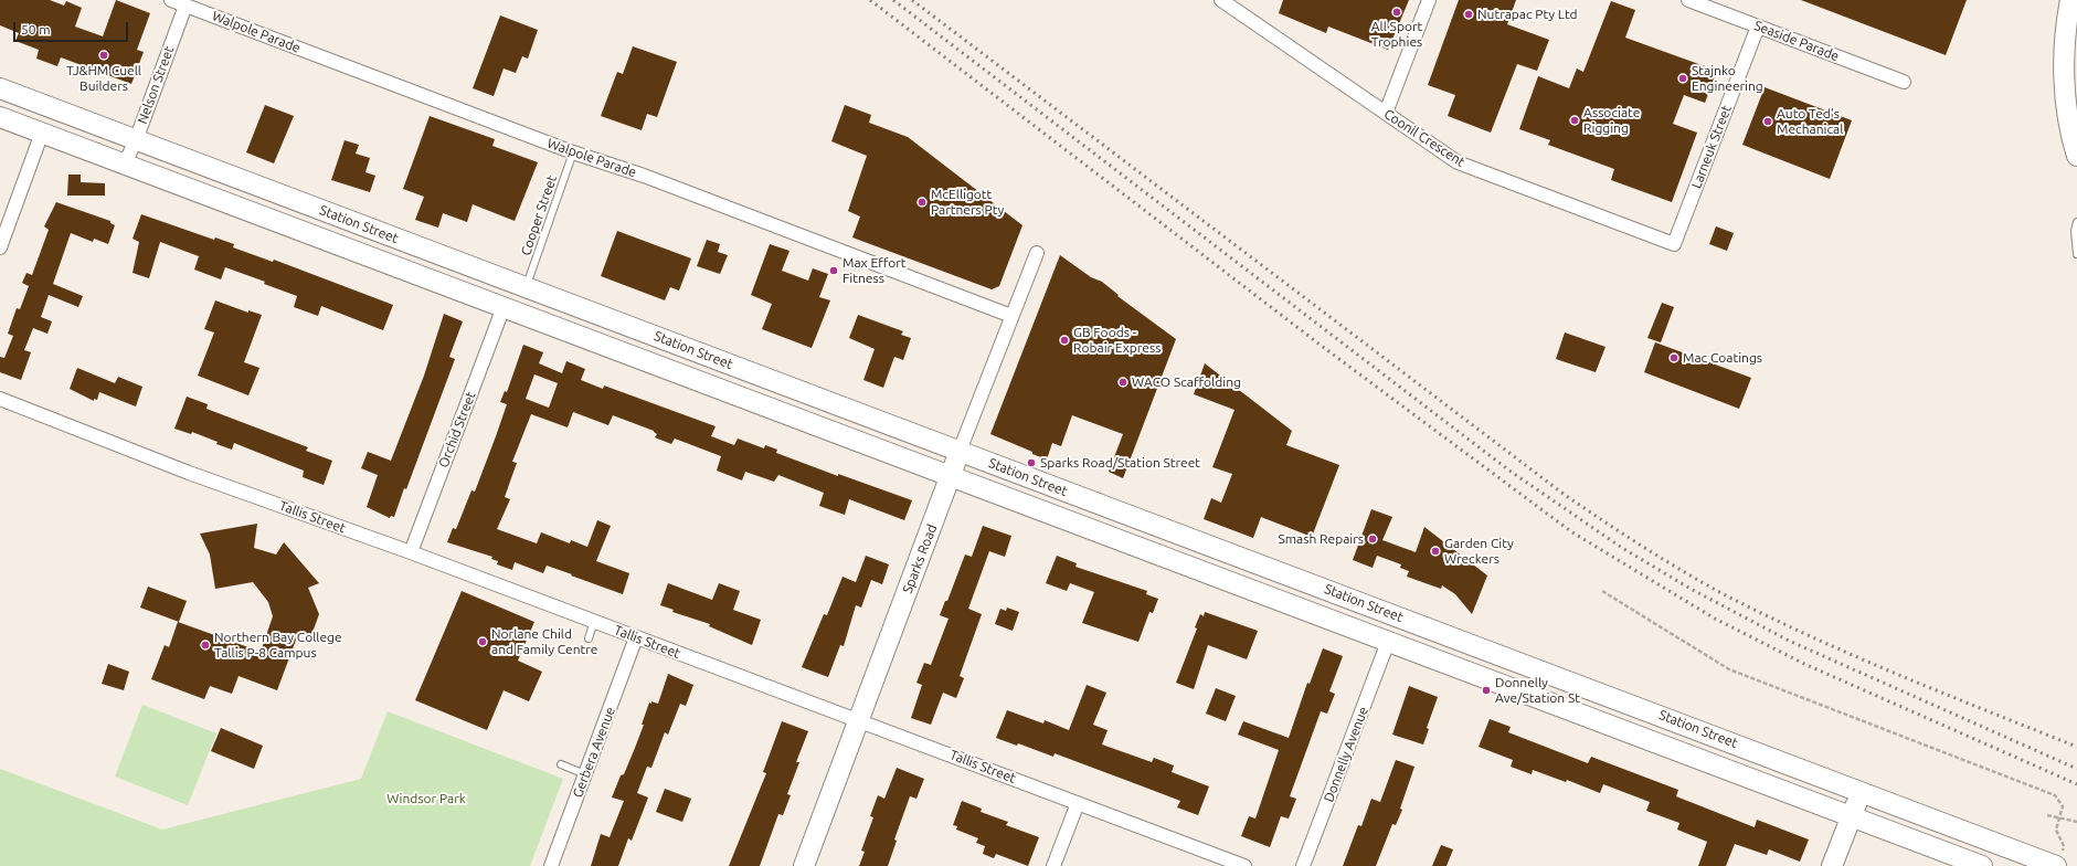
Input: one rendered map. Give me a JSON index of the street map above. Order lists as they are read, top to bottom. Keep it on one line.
{"streets":{"main road":["Station Street","Sparks Road"],"street":["Walpole Parade","Seaside Parade","Nelson Street","Coonil Crescent","Larneuk Street","Orchid Street","Tallis Street","Gerbera Avenue","Donnelly Avenue"],"lane":["Cooper Street"]},"crossings":[["Walpole Parade","Nelson Street"],["Walpole Parade","Cooper Street"],["Walpole Parade","Sparks Road"],["Seaside Parade","Larneuk Street"],["Nelson Street","Station Street"],["Coonil Crescent","Larneuk Street"],["Cooper Street","Station Street"],["Station Street","Orchid Street"],["Station Street","Sparks Road"],["Station Street","Donnelly Avenue"],["Orchid Street","Tallis Street"],["Tallis Street","Sparks Road"],["Tallis Street","Gerbera Avenue"]],"parks":["Windsor Park"],"places":["All Sport Trophies","Nutrapac Pty Ltd","TJ&HM Cuell Builders","Stajnko Engineering","Associate Rigging","Auto Ted's Mechanical","McElligott Partners Pty","Max Effort Fitness","GB Foods - Robair Express","Mac Coatings","WACO Scaffolding","Sparks Road/Station Street","Smash Repairs","Garden City Wreckers","Norlane Child and Family Centre","Northern Bay College Tallis P-8 Campus","Donnelly Ave/Station St"],"scale_bar":"50 m"}
